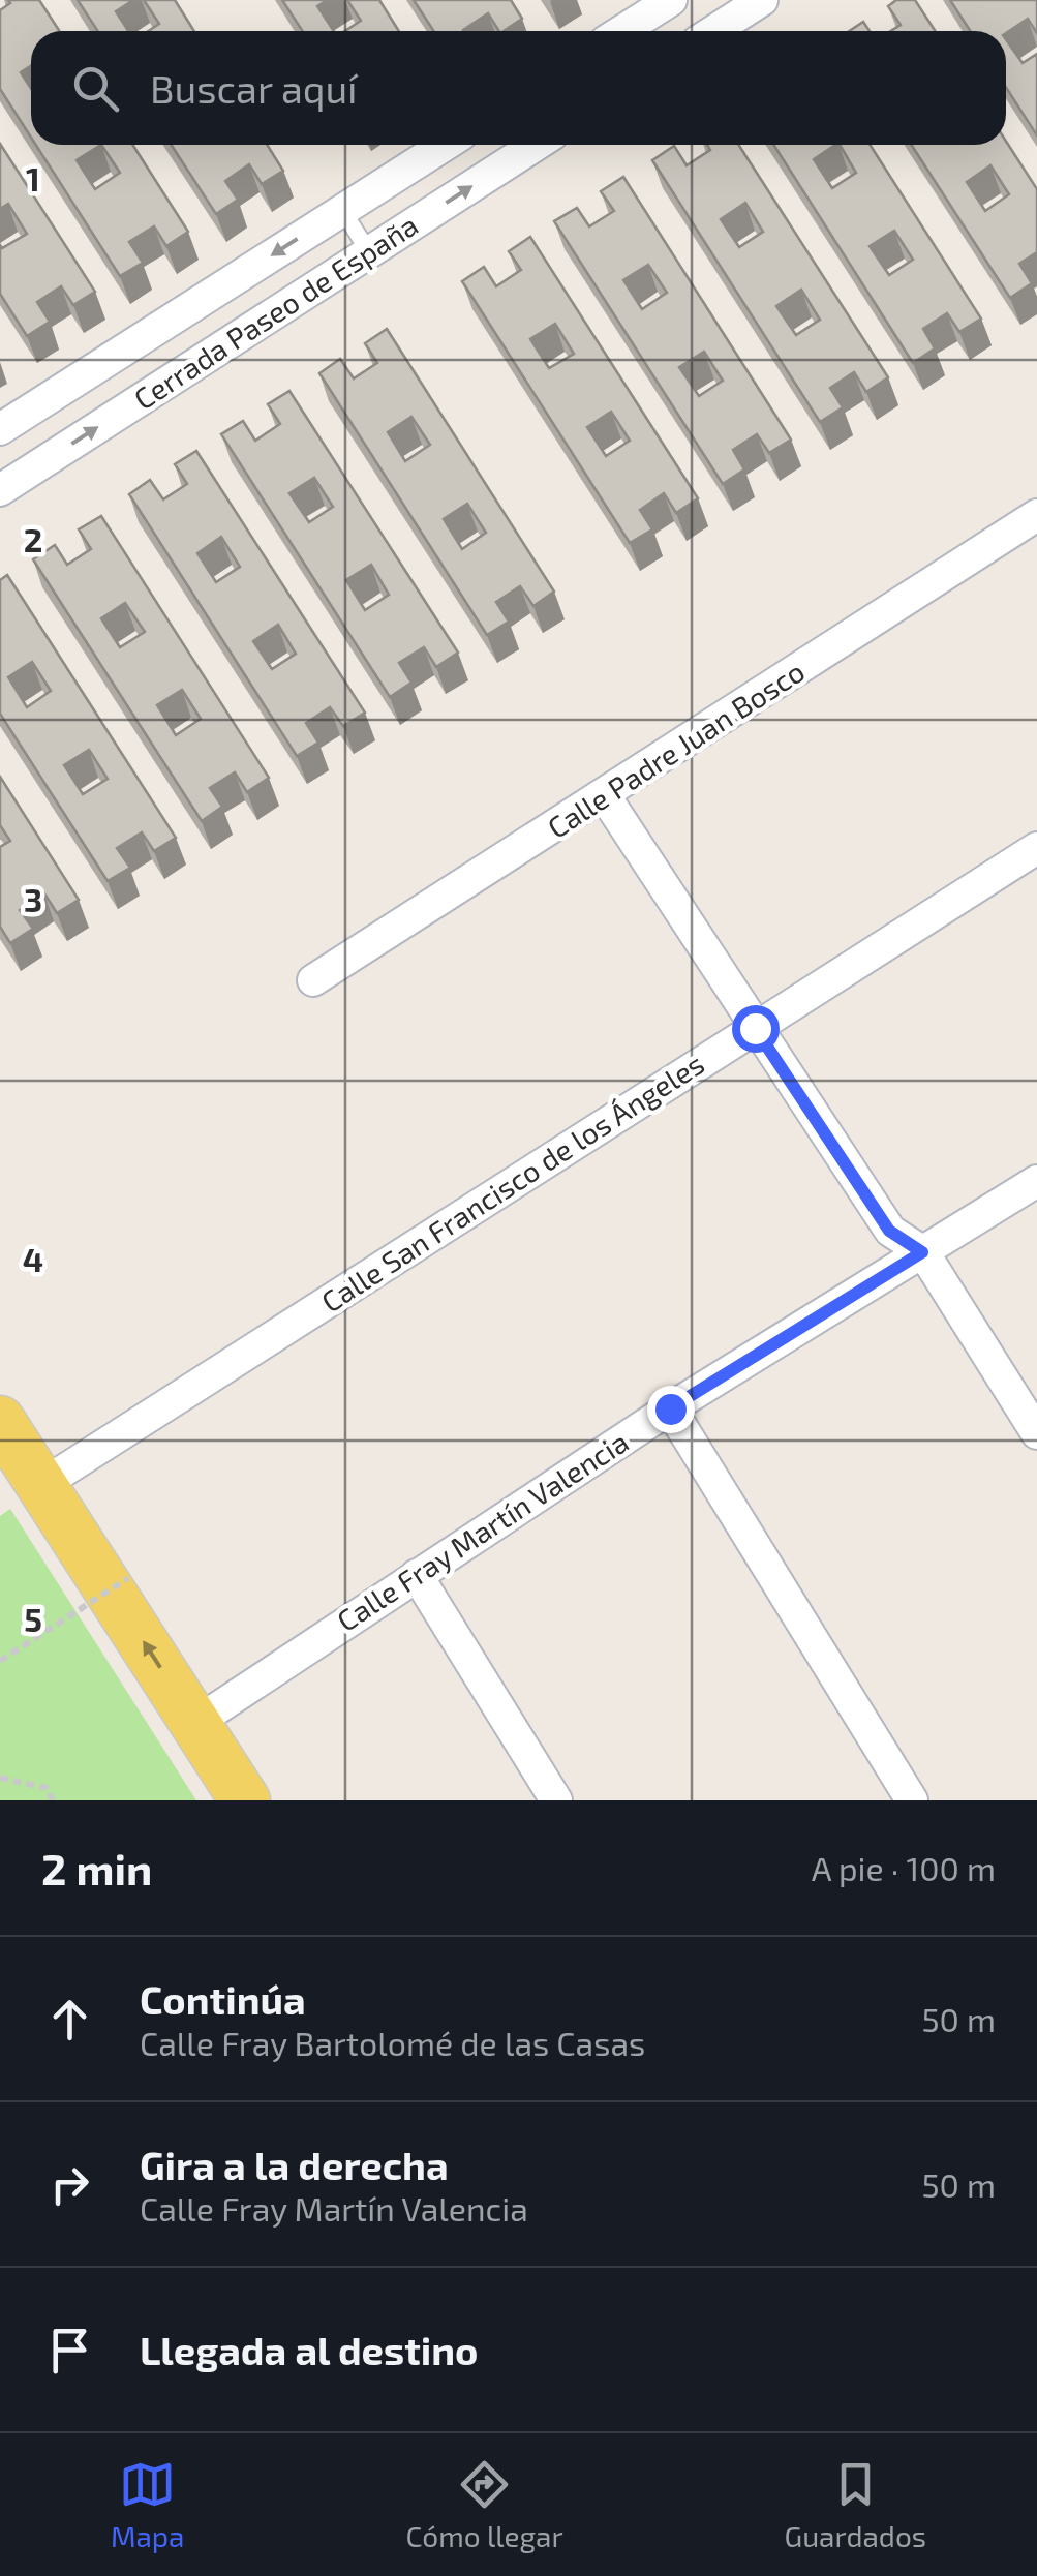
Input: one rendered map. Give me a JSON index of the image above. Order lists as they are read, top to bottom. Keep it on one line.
{"streets":{"street":["Cerrada Paseo de España","Calle Padre Juan Bosco","Calle San Francisco de los Ángeles","Calle Fray Martín Valencia"]},"page":{"search":"Buscar aquí","heading":["2 min","A pie · 100 m"],"list":[["Continúa","Calle Fray Bartolomé de las Casas","50 m"],["Gira a la derecha","Calle Fray Martín Valencia","50 m"],"Llegada al destino"],"nav":["Mapa","Cómo llegar","Guardados"]},"grid":{"rows":["1","2","3","4","5"]}}
